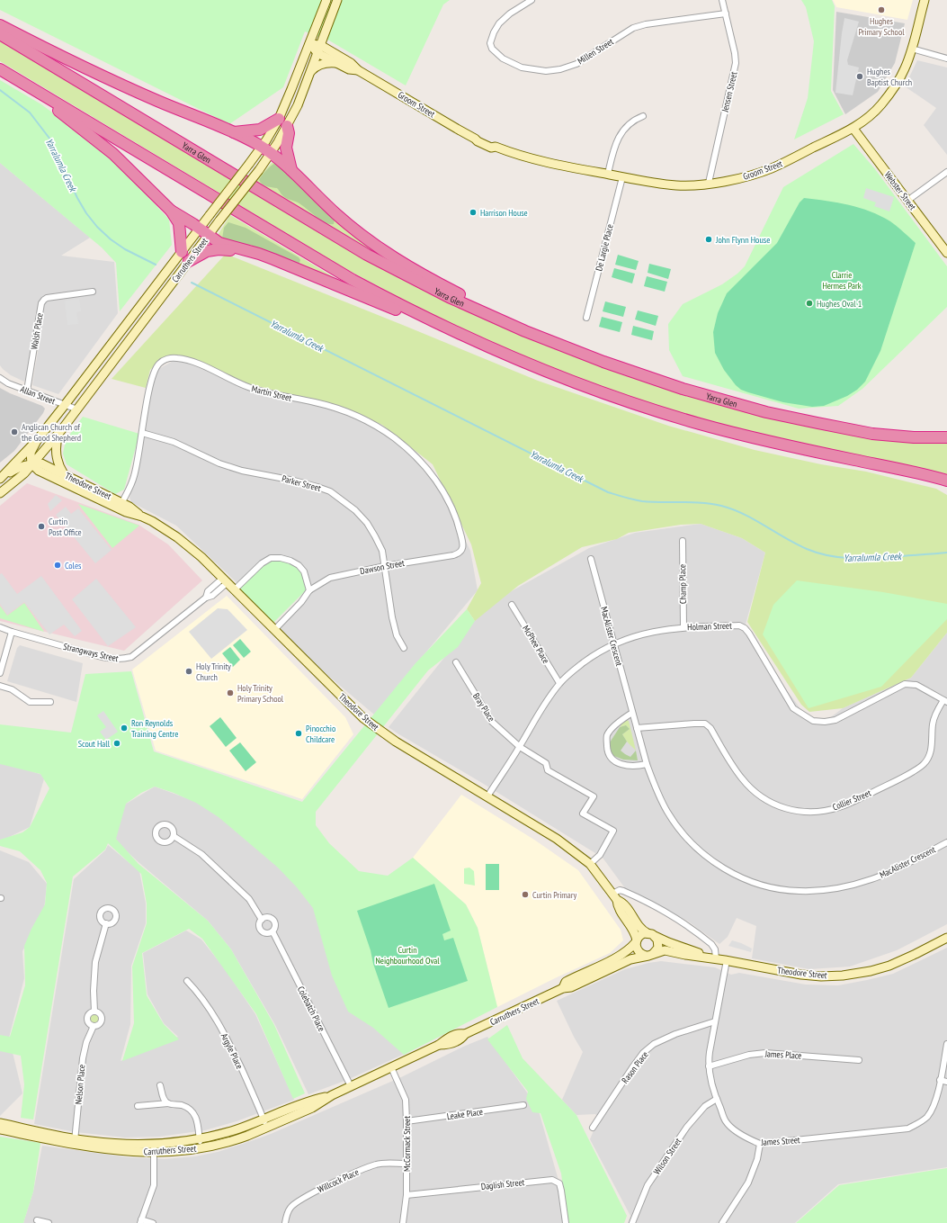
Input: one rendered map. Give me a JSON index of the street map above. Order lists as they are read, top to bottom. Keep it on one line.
{"streets":{"highway":["Yarra Glen"],"main road":["Groom Street","Webster Street","Carruthers Street","Theodore Street"],"street":["Millen Street","Jensen Street","De Largie Place","Walsh Place","Martin Street","Allan Street","Parker Street","Dawson Street","Champ Place","Holman Street","MacAlister Crescent","McPhee Place","Strangways Street","Bray Place","Collier Street","Colebatch Place","Argyle Place","James Place","Rason Place","Nelson Place","Leake Place","James Street","McCormack Street","Wilson Street","Willcock Place","Daglish Street"]},"crossings":[["Millen Street","Jensen Street"],["Jensen Street","Groom Street"],["Groom Street","Webster Street"],["Groom Street","De Largie Place"],["Groom Street","Carruthers Street"],["Carruthers Street","Allan Street"],["Carruthers Street","Theodore Street"],["Carruthers Street","Colebatch Place"],["Carruthers Street","Argyle Place"],["Carruthers Street","Nelson Place"],["Carruthers Street","McCormack Street"],["Walsh Place","Allan Street"],["Martin Street","Parker Street"],["Martin Street","Theodore Street"],["Martin Street","Dawson Street"],["Parker Street","Dawson Street"],["Theodore Street","Dawson Street"],["Theodore Street","Holman Street"],["Theodore Street","Strangways Street"],["Theodore Street","Bray Place"],["Theodore Street","James Street"],["Champ Place","Holman Street"],["Holman Street","MacAlister Crescent"],["Holman Street","McPhee Place"],["Holman Street","Bray Place"],["Holman Street","Collier Street"],["MacAlister Crescent","Collier Street"],["James Place","James Street"],["Rason Place","James Street"],["Leake Place","McCormack Street"],["James Street","Wilson Street"],["McCormack Street","Willcock Place"],["McCormack Street","Daglish Street"]],"water":["Yarralumla Creek"],"parks":["Clarrie Hermes Park","Curtin Neighbourhood Oval"],"places":["Hughes Primary School","Hughes Baptist Church","Harrison House","John Flynn House","Hughes Oval 1","Anglican Church of the Good Shepherd","Curtin Post Office","Coles","Holy Trinity Church","Holy Trinity Primary School","Ron Reynolds Training Centre","Pinocchio Childcare","Scout Hall","Curtin Primary"]}
